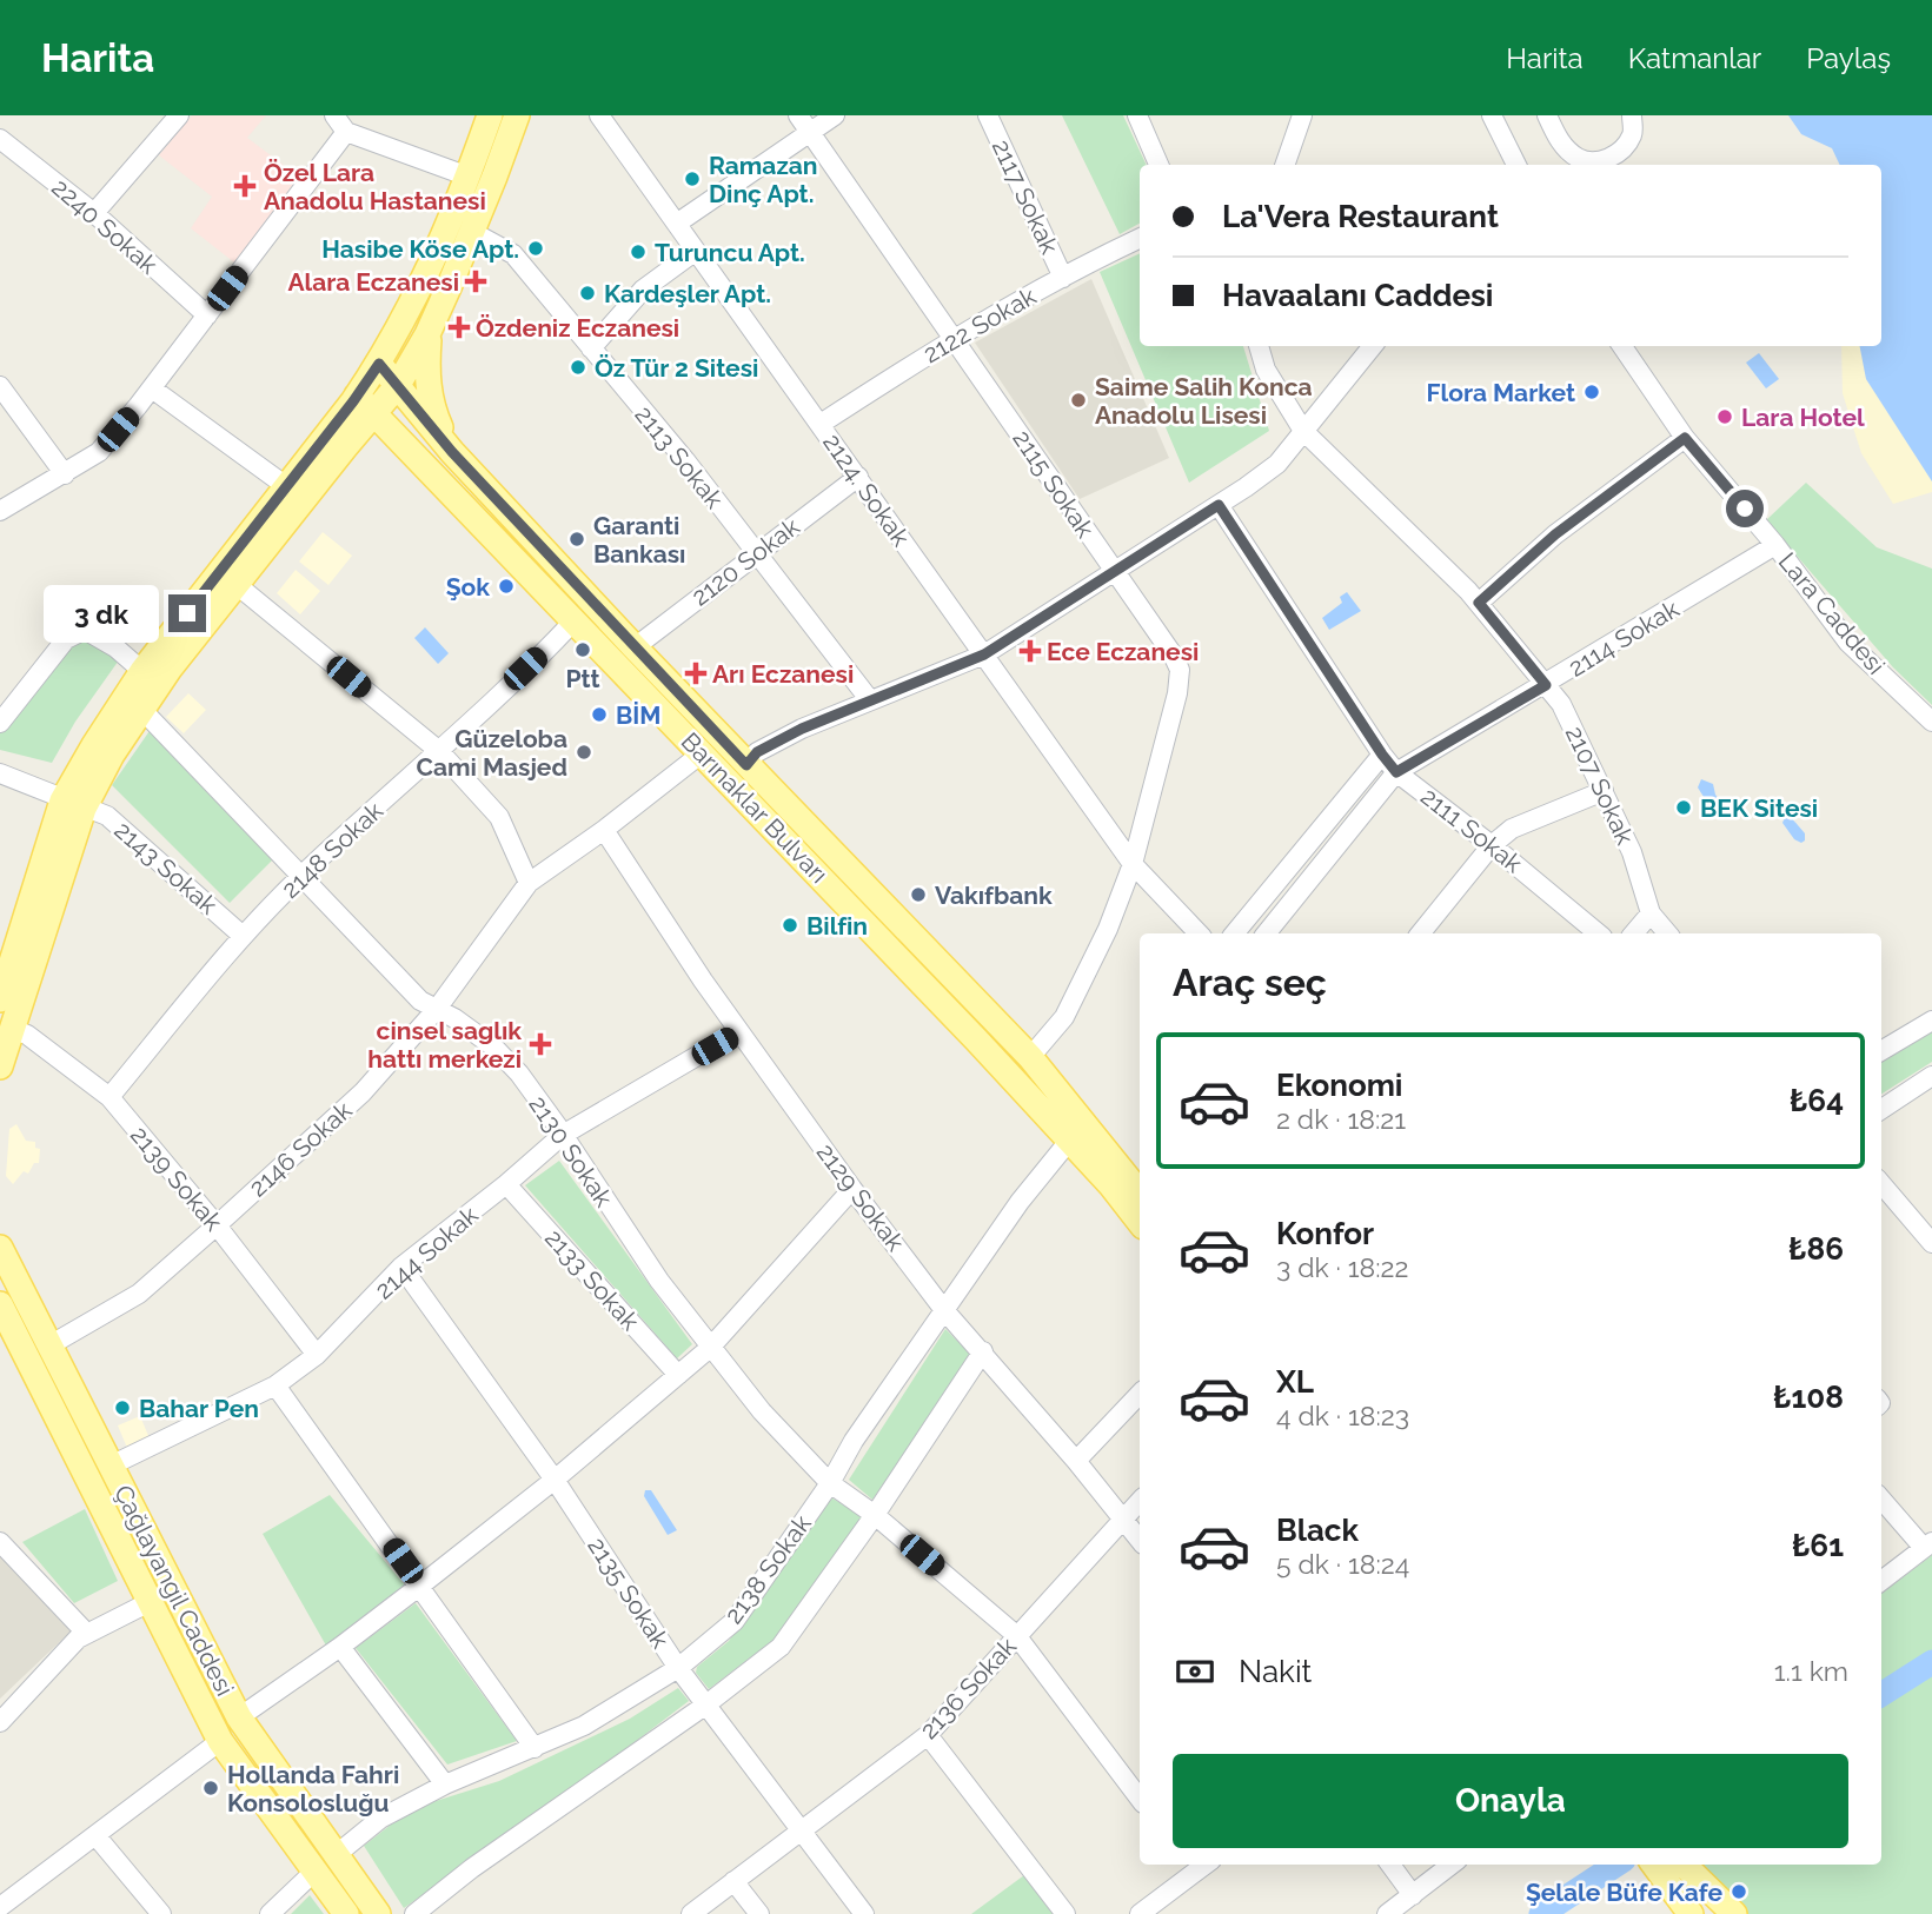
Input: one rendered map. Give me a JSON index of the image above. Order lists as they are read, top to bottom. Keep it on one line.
{"streets":{"main road":["Barınaklar Bulvarı","Çağlayangil Caddesi"],"street":["2117 Sokak","2240 Sokak","2122 Sokak","2113 Sokak","2115 Sokak","2124. Sokak","2120 Sokak","Lara Caddesi","2114 Sokak","2107 Sokak","2111 Sokak","2148 Sokak","2143 Sokak","2146 Sokak","2130 Sokak","2139 Sokak","2129 Sokak","2144 Sokak","2133 Sokak","2138 Sokak","2135 Sokak","2136 Sokak"]},"crossings":[["2117 Sokak","2122 Sokak"],["2122 Sokak","2115 Sokak"],["2122 Sokak","2124. Sokak"],["2113 Sokak","2120 Sokak"],["2115 Sokak","2124. Sokak"],["2115 Sokak","Barınaklar Bulvarı"],["2124. Sokak","2120 Sokak"],["2120 Sokak","Barınaklar Bulvarı"],["Lara Caddesi","2114 Sokak"],["2114 Sokak","2107 Sokak"],["2114 Sokak","2111 Sokak"],["Barınaklar Bulvarı","2148 Sokak"],["Barınaklar Bulvarı","2146 Sokak"],["Barınaklar Bulvarı","2138 Sokak"],["2148 Sokak","2143 Sokak"],["2148 Sokak","2130 Sokak"],["2148 Sokak","2139 Sokak"],["2146 Sokak","2130 Sokak"],["2146 Sokak","2139 Sokak"],["2146 Sokak","2129 Sokak"],["2146 Sokak","Çağlayangil Caddesi"],["2130 Sokak","2144 Sokak"],["2130 Sokak","2138 Sokak"],["2130 Sokak","2136 Sokak"],["2139 Sokak","2144 Sokak"],["2129 Sokak","2144 Sokak"],["2129 Sokak","2138 Sokak"],["2129 Sokak","2136 Sokak"],["2144 Sokak","2133 Sokak"],["2144 Sokak","Çağlayangil Caddesi"],["2144 Sokak","2135 Sokak"],["2138 Sokak","Çağlayangil Caddesi"],["2138 Sokak","2135 Sokak"],["2135 Sokak","2136 Sokak"]],"places":{"other":["Ramazan Dinç Apt.","Hasibe Köse Apt.","Turuncu Apt.","Kardeşler Apt.","Öz Tür 2 Sitesi","Flora Market","Saime Salih Konca Anadolu Lisesi","Lara Hotel","Garanti Bankası","Şok","Ptt","BİM","Güzeloba Cami Masjed","BEK Sitesi","Vakıfbank","Bilfin","Bahar Pen","Hollanda Fahri Konsolosluğu","Şelale Büfe Kafe"],"health":["Özel Lara Anadolu Hastanesi","Alara Eczanesi","Özdeniz Eczanesi","Ece Eczanesi","Arı Eczanesi","cinsel saglık hattı merkezi"]},"page":{"header":"Harita","nav":["Harita","Katmanlar","Paylaş"],"banner":["La'Vera Restaurant","Havaalanı Caddesi"],"bubble":"3 dk","heading":"Araç seç","list":[{"name":"Ekonomi","note":"2 dk · 18:21","value":"₺64"},{"name":"Konfor","note":"3 dk · 18:22","value":"₺86"},{"name":"XL","note":"4 dk · 18:23","value":"₺108"},{"name":"Black","note":"5 dk · 18:24","value":"₺61"}],"pay":["Nakit","1.1 km"],"buttons":"Onayla"}}
